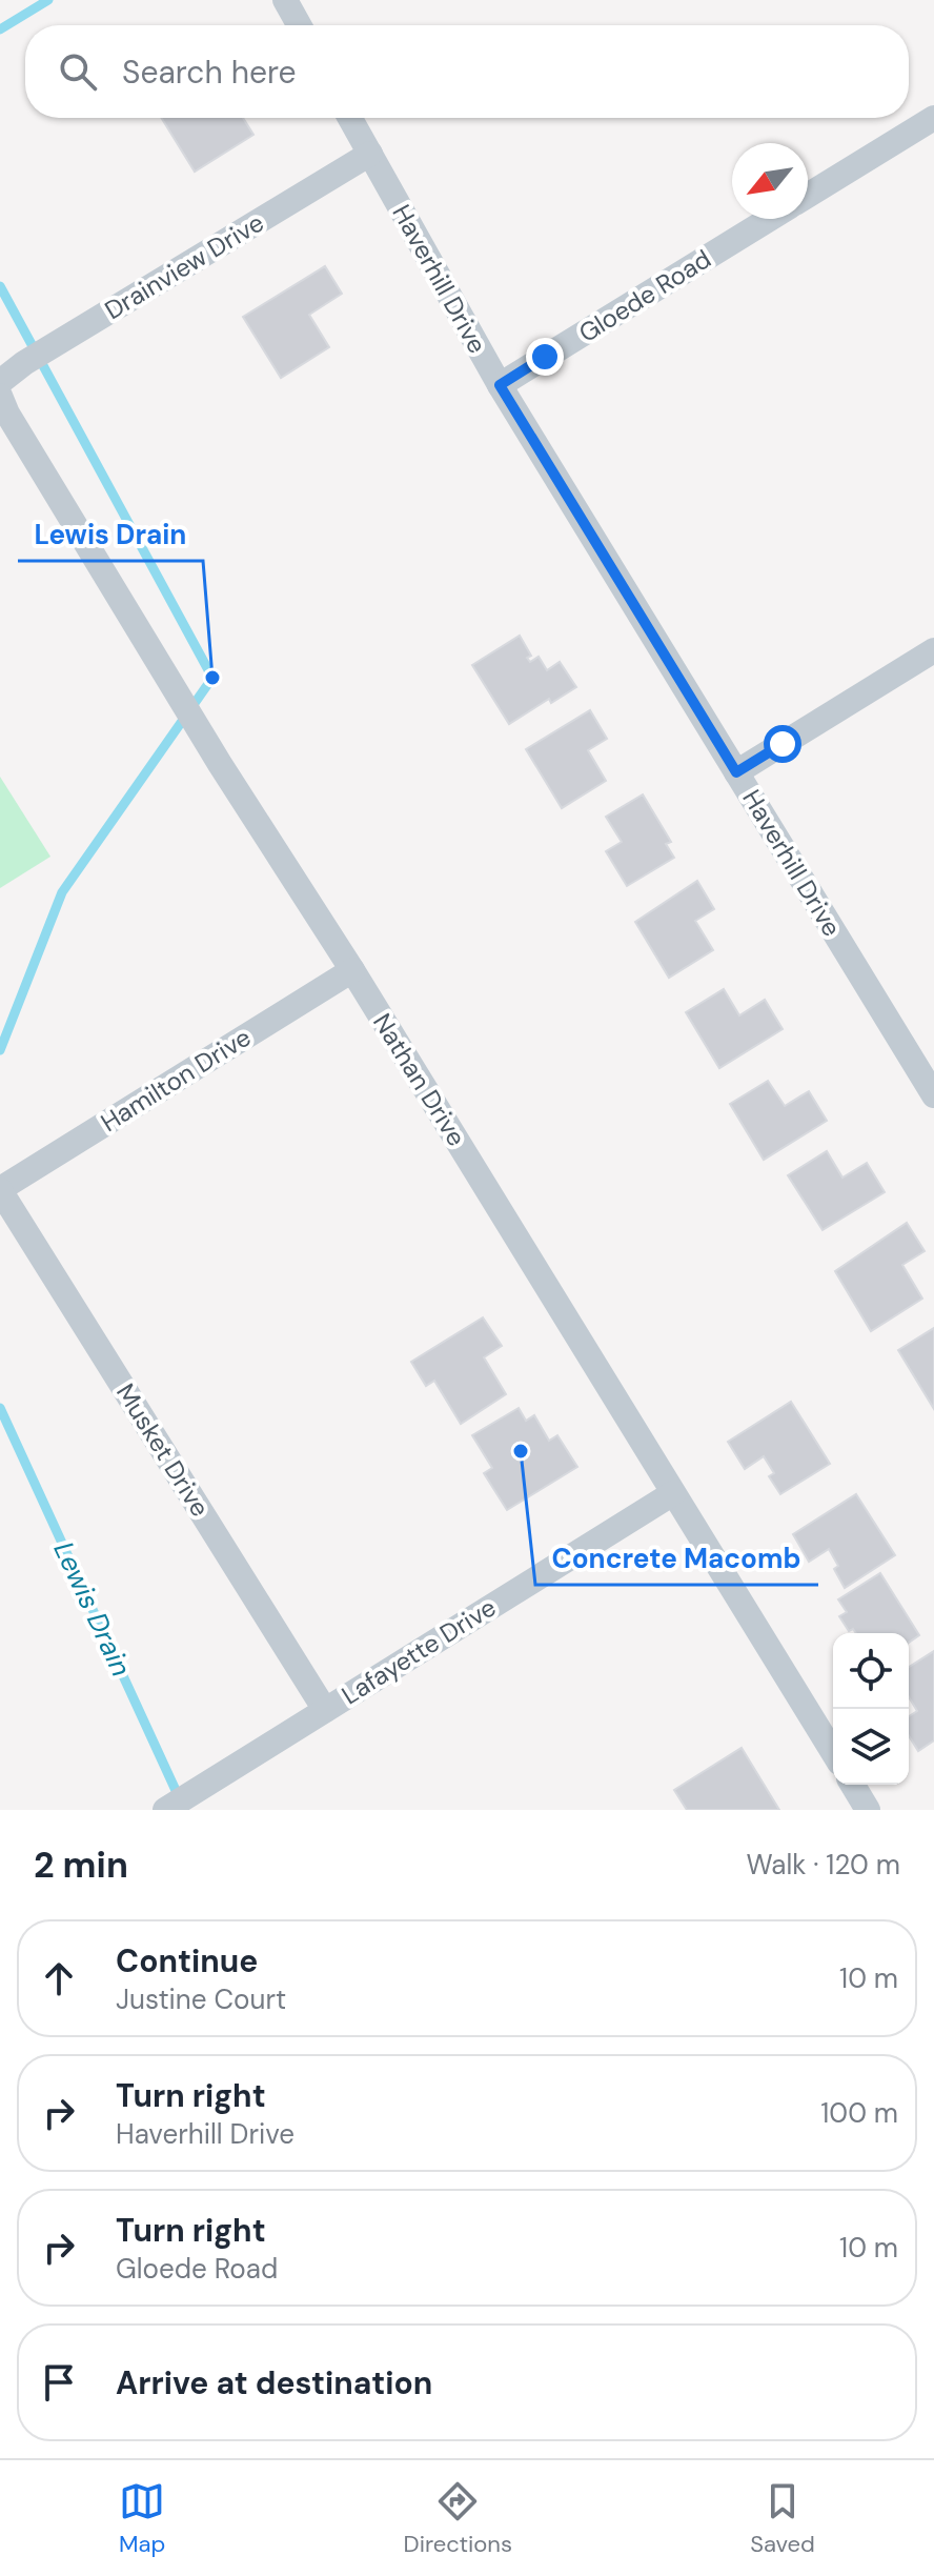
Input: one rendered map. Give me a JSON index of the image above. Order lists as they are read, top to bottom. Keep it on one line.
{"streets":{"street":["Drainview Drive","Haverhill Drive","Gloede Road","Hamilton Drive","Nathan Drive","Musket Drive","Lafayette Drive"]},"crossings":[["Drainview Drive","Haverhill Drive"],["Haverhill Drive","Gloede Road"],["Hamilton Drive","Nathan Drive"],["Hamilton Drive","Musket Drive"],["Nathan Drive","Lafayette Drive"],["Musket Drive","Lafayette Drive"]],"water":["Lewis Drain"],"places":["Lewis Drain","Concrete Macomb"],"north":"bottom left","page":{"search":"Search here","heading":["2 min","Walk · 120 m"],"list":[["Continue","Justine Court","10 m"],["Turn right","Haverhill Drive","100 m"],["Turn right","Gloede Road","10 m"],"Arrive at destination"],"nav":["Map","Directions","Saved"]}}
